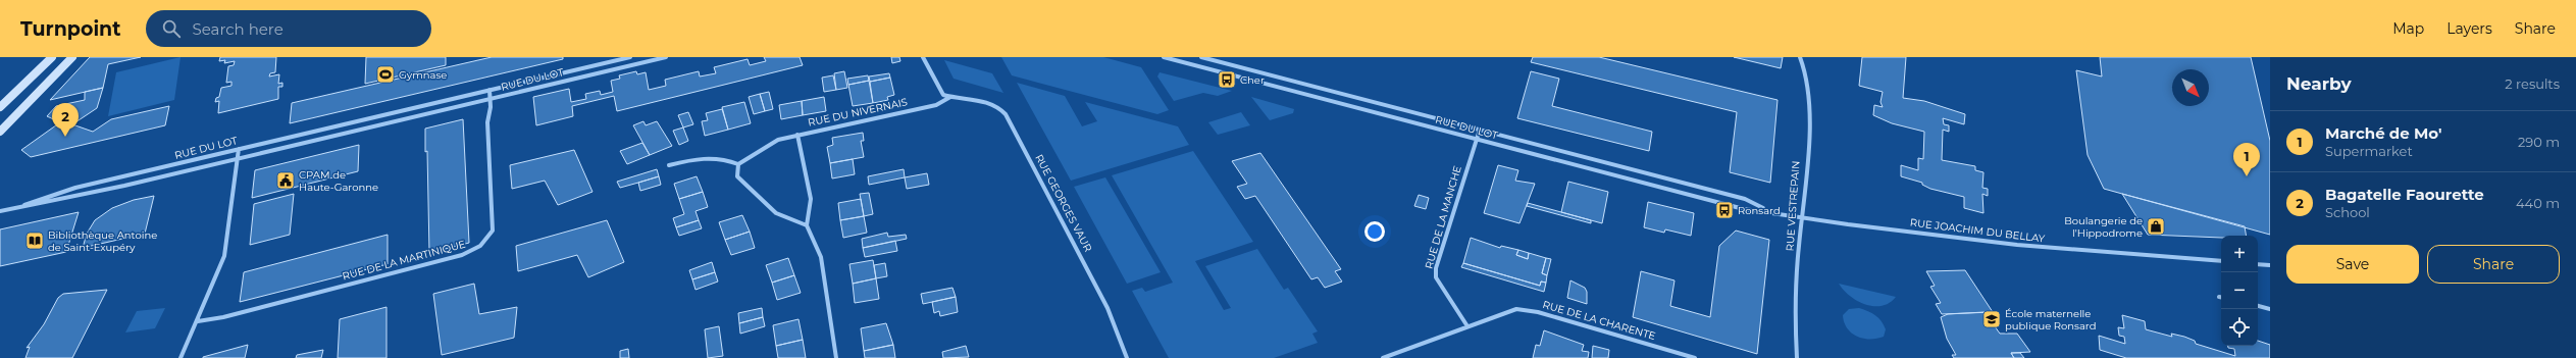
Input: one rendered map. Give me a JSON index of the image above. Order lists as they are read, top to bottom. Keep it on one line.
{"streets":{"street":["RUE DU LOT","RUE DU NIVERNAIS","RUE GEORGES VAUR","RUE VESTREPAIN","RUE DE LA MANCHE","RUE JOACHIM DU BELLAY","RUE DE LA MARTINIQUE","RUE DE LA CHARENTE"]},"crossings":[["RUE DU LOT","RUE VESTREPAIN"],["RUE DU LOT","RUE DE LA MANCHE"],["RUE DU LOT","RUE JOACHIM DU BELLAY"],["RUE DU LOT","RUE DE LA MARTINIQUE"],["RUE DU NIVERNAIS","RUE GEORGES VAUR"],["RUE VESTREPAIN","RUE JOACHIM DU BELLAY"],["RUE DE LA MANCHE","RUE DE LA CHARENTE"]],"places":{"sports":["Gymnase"],"bus stop":["Cher","Ronsard"],"public building":["CPAM de Haute-Garonne"],"shop":["Boulangerie de l'Hippodrome"],"library":["Bibliothèque Antoine de Saint-Exupéry"],"school or university":["École maternelle publique Ronsard"]},"north":"bottom right","page":{"header":"Turnpoint","search":"Search here","nav":["Map","Layers","Share"],"heading":["Nearby","2 results"],"pins":["2","1"],"list":[{"mark":"1","name":"Marché de Mo'","note":"Supermarket","value":"290 m"},{"mark":"2","name":"Bagatelle Faourette","note":"School","value":"440 m"}],"buttons":["Save","Share"],"map_buttons":["+","−"]}}
